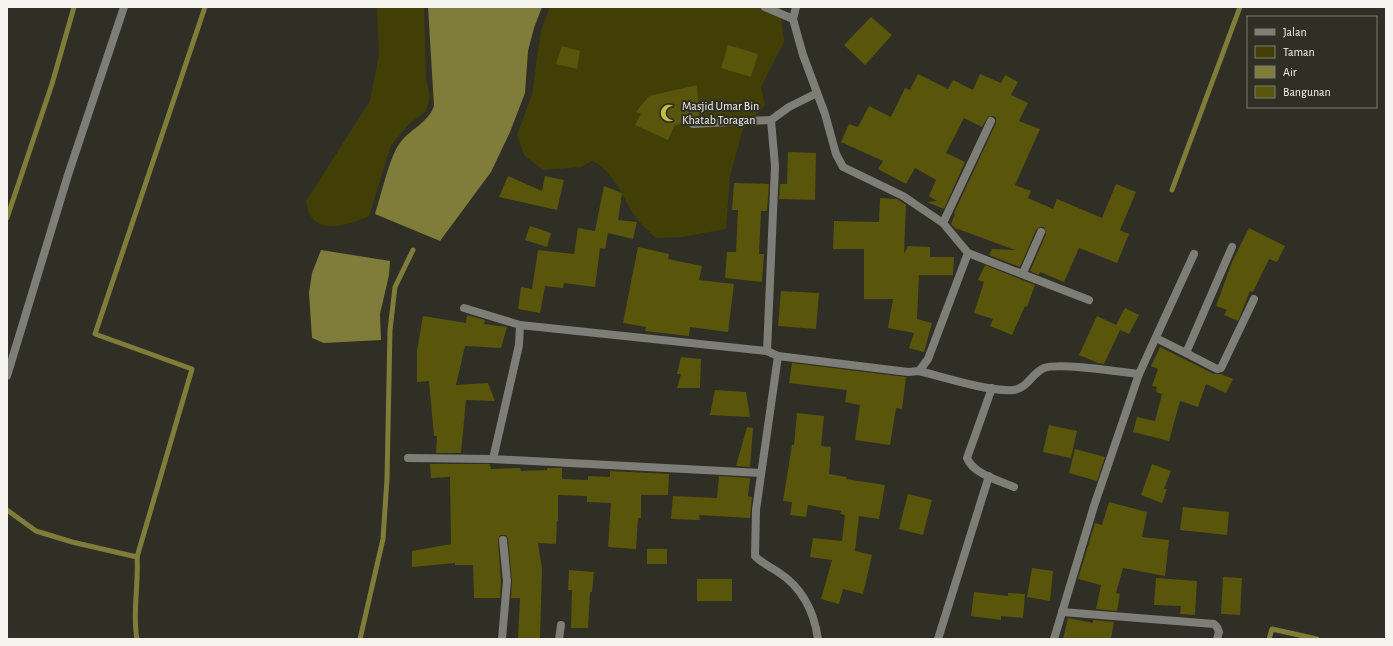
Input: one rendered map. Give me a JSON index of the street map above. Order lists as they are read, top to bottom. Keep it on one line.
{"places":{"mosque":["Masjid Umar Bin Khatab Toragan"]},"legend":["Jalan","Taman","Air","Bangunan"]}
